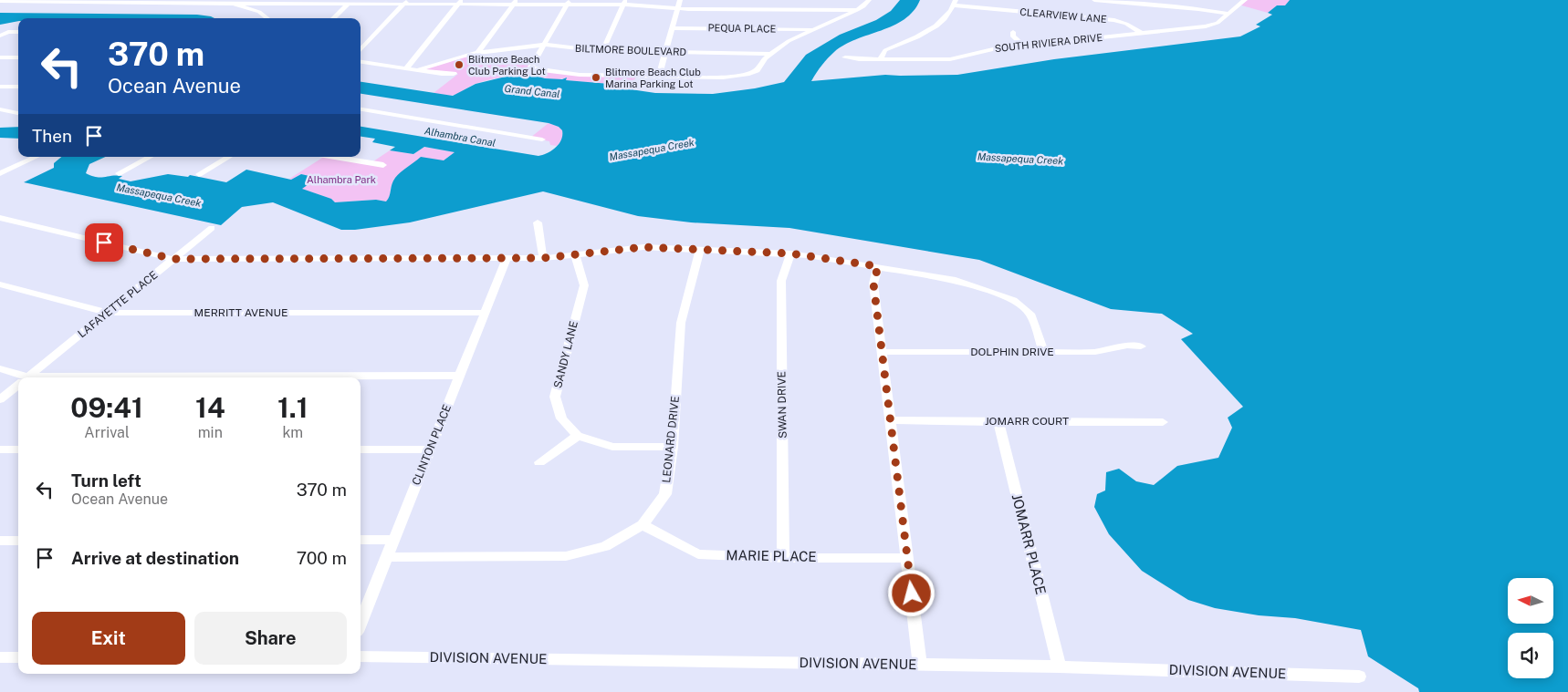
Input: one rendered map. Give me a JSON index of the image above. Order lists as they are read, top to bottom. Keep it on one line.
{"streets":{"street":["CLEARVIEW LANE","PEQUA PLACE","SOUTH RIVIERA DRIVE","BILTMORE BOULEVARD","LAFAYETTE PLACE","MERRITT AVENUE","DOLPHIN DRIVE","SANDY LANE","SWAN DRIVE","JOMARR COURT","LEONARD DRIVE","CLINTON PLACE","JOMARR PLACE","MARIE PLACE","DIVISION AVENUE"]},"crossings":[["CLEARVIEW LANE","SOUTH RIVIERA DRIVE"],["LAFAYETTE PLACE","MERRITT AVENUE"],["MERRITT AVENUE","CLINTON PLACE"],["SANDY LANE","LEONARD DRIVE"],["SWAN DRIVE","MARIE PLACE"],["JOMARR COURT","JOMARR PLACE"],["LEONARD DRIVE","CLINTON PLACE"],["LEONARD DRIVE","MARIE PLACE"],["JOMARR PLACE","DIVISION AVENUE"]],"water":["Grand Canal","Alhambra Canal","Massapequa Creek"],"parks":["Alhambra Park"],"places":["Blitmore Beach Club Parking Lot","Blitmore Beach Club Marina Parking Lot"],"north":"left","page":{"turn":["370 m","Ocean Avenue"],"then":"Then","eta":["09:41","Arrival","14","min","1.1","km"],"list":[{"name":"Turn left","note":"Ocean Avenue","value":"370 m"},{"name":"Arrive at destination","value":"700 m"}],"buttons":["Exit","Share"]}}
